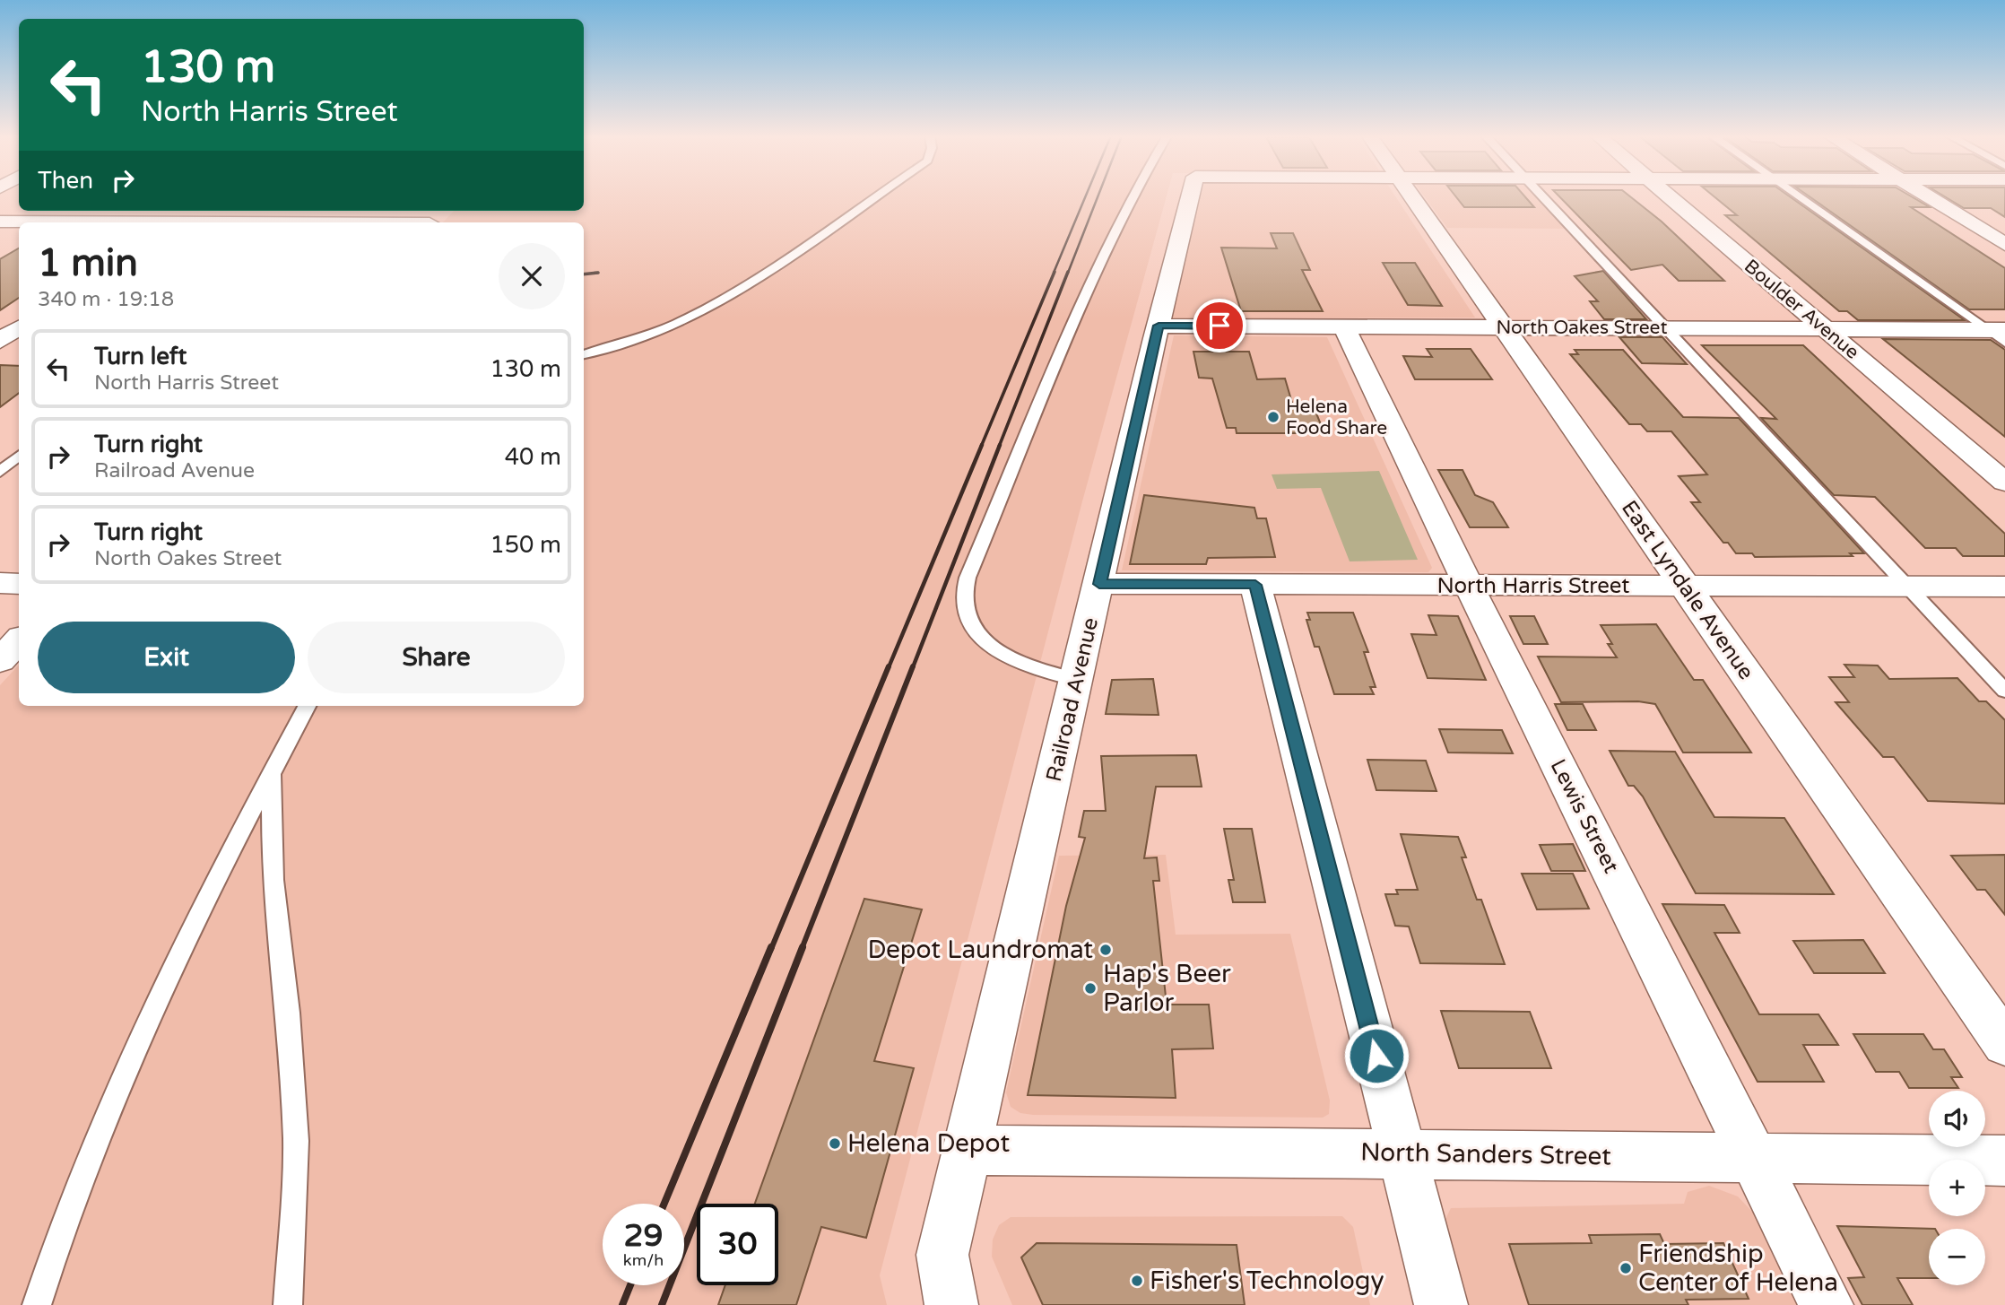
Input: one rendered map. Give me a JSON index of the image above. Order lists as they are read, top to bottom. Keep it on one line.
{"streets":{"street":["Boulder Avenue","North Oakes Street","North Harris Street","East Lyndale Avenue","Railroad Avenue","Lewis Street","North Sanders Street"]},"crossings":[["Boulder Avenue","North Oakes Street"],["North Oakes Street","East Lyndale Avenue"],["North Oakes Street","Railroad Avenue"],["North Oakes Street","Lewis Street"],["North Harris Street","East Lyndale Avenue"],["North Harris Street","Railroad Avenue"],["North Harris Street","Lewis Street"],["Railroad Avenue","North Sanders Street"],["Lewis Street","North Sanders Street"]],"places":["Helena Food Share","Depot Laundromat","Hap's Beer Parlor","Helena Depot","Friendship Center of Helena","Fisher's Technology"],"page":{"turn":["130 m","North Harris Street"],"then":"Then","heading":["1 min","340 m · 19:18"],"list":[{"name":"Turn left","note":"North Harris Street","value":"130 m"},{"name":"Turn right","note":"Railroad Avenue","value":"40 m"},{"name":"Turn right","note":"North Oakes Street","value":"150 m"}],"buttons":["Exit","Share"],"map_buttons":["+","−"],"speed":"29 km/h","limit":"30"}}
